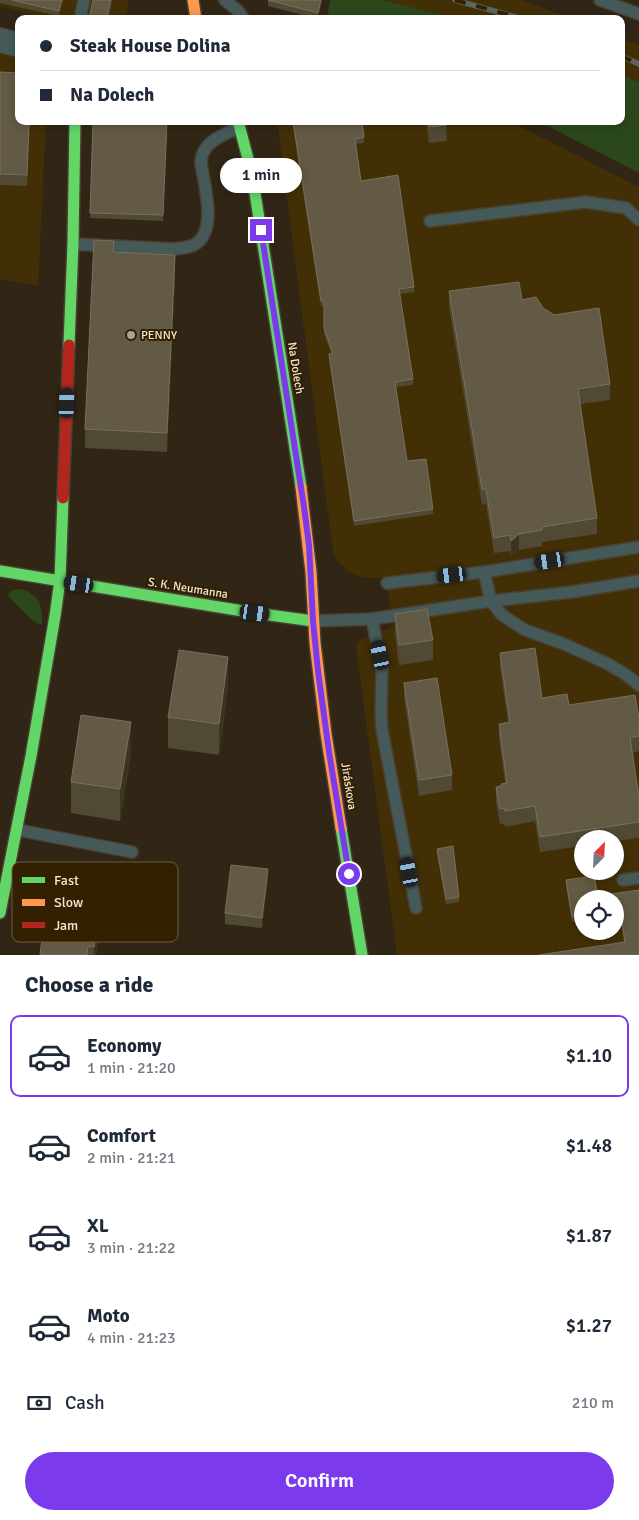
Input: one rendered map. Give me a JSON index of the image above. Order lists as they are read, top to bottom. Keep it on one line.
{"streets":{"street":["Na Dolech","S. K. Neumanna","Jiráskova"]},"crossings":[["Na Dolech","S. K. Neumanna"],["Na Dolech","Jiráskova"],["S. K. Neumanna","Jiráskova"]],"places":["PENNY"],"legend":["Fast","Slow","Jam"],"north":"top right","page":{"banner":["Steak House Dolina","Na Dolech"],"bubble":"1 min","heading":"Choose a ride","list":[{"name":"Economy","note":"1 min · 21:20","value":"$1.10"},{"name":"Comfort","note":"2 min · 21:21","value":"$1.48"},{"name":"XL","note":"3 min · 21:22","value":"$1.87"},{"name":"Moto","note":"4 min · 21:23","value":"$1.27"}],"pay":["Cash","210 m"],"buttons":"Confirm"}}
